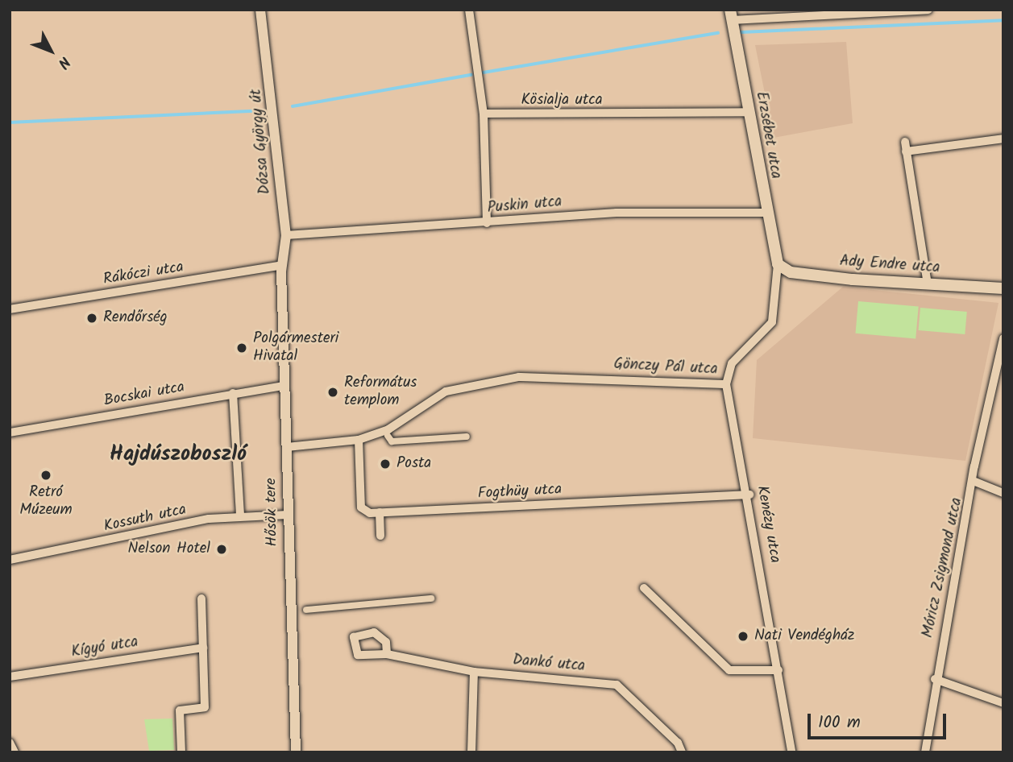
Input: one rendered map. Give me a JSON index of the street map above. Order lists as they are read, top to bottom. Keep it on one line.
{"streets":{"main road":["Erzsébet utca","Ady Endre utca"],"street":["Kösialja utca","Dózsa György út","Puskin utca","Rákóczi utca","Gönczy Pál utca","Bocskai utca","Fogthüy utca","Hősök tere","Kossuth utca","Kenézy utca","Móricz Zsigmond utca","Kígyó utca","Dankó utca"]},"crossings":[["Kösialja utca","Erzsébet utca"],["Erzsébet utca","Puskin utca"],["Erzsébet utca","Ady Endre utca"],["Erzsébet utca","Gönczy Pál utca"],["Dózsa György út","Puskin utca"],["Dózsa György út","Rákóczi utca"],["Dózsa György út","Hősök tere"],["Ady Endre utca","Gönczy Pál utca"],["Rákóczi utca","Hősök tere"],["Gönczy Pál utca","Hősök tere"],["Gönczy Pál utca","Kenézy utca"],["Bocskai utca","Hősök tere"],["Fogthüy utca","Kenézy utca"],["Hősök tere","Kossuth utca"]],"districts":["Hajdúszoboszló"],"places":["Rendőrség","Polgármesteri Hivatal","Református templom","Posta","Retró Múzeum","Nelson Hotel","Nati Vendégház"],"scale_bar":"100 m","north":"bottom right"}
